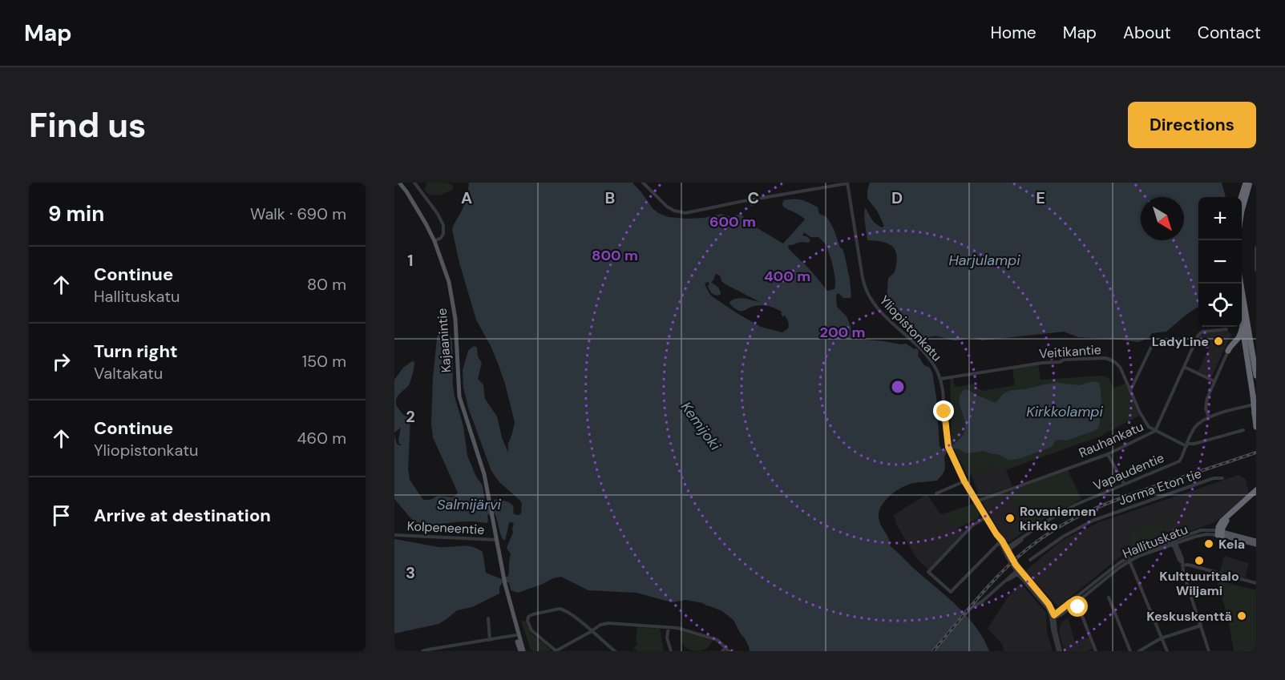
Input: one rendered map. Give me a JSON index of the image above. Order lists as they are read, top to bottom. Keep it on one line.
{"streets":{"main road":["Kajaanintie","Hallituskatu"],"street":["Yliopistonkatu","Veitikantie","Rauhankatu","Vapaudentie","Jorma Eton tie","Kolpeneentie"]},"crossings":[["Yliopistonkatu","Veitikantie"],["Yliopistonkatu","Rauhankatu"],["Yliopistonkatu","Vapaudentie"],["Yliopistonkatu","Hallituskatu"],["Kajaanintie","Kolpeneentie"],["Veitikantie","Rauhankatu"],["Veitikantie","Vapaudentie"]],"water":["Harjulampi","Kirkkolampi","Kemijoki","Salmijärvi"],"places":["LadyLine","Rovaniemen kirkko","Kela","Kulttuuritalo Wiljami","Keskuskenttä"],"north":"bottom right","page":{"header":"Map","nav":["Home","Map","About","Contact"],"buttons":"Directions","title":"Find us","heading":["9 min","Walk · 690 m"],"map_buttons":["+","−"],"list":[["Continue","Hallituskatu","80 m"],["Turn right","Valtakatu","150 m"],["Continue","Yliopistonkatu","460 m"],"Arrive at destination"]},"grid":{"columns":["A","B","C","D","E"],"rows":["1","2","3"]},"rings":["600 m","800 m","400 m","200 m"]}
